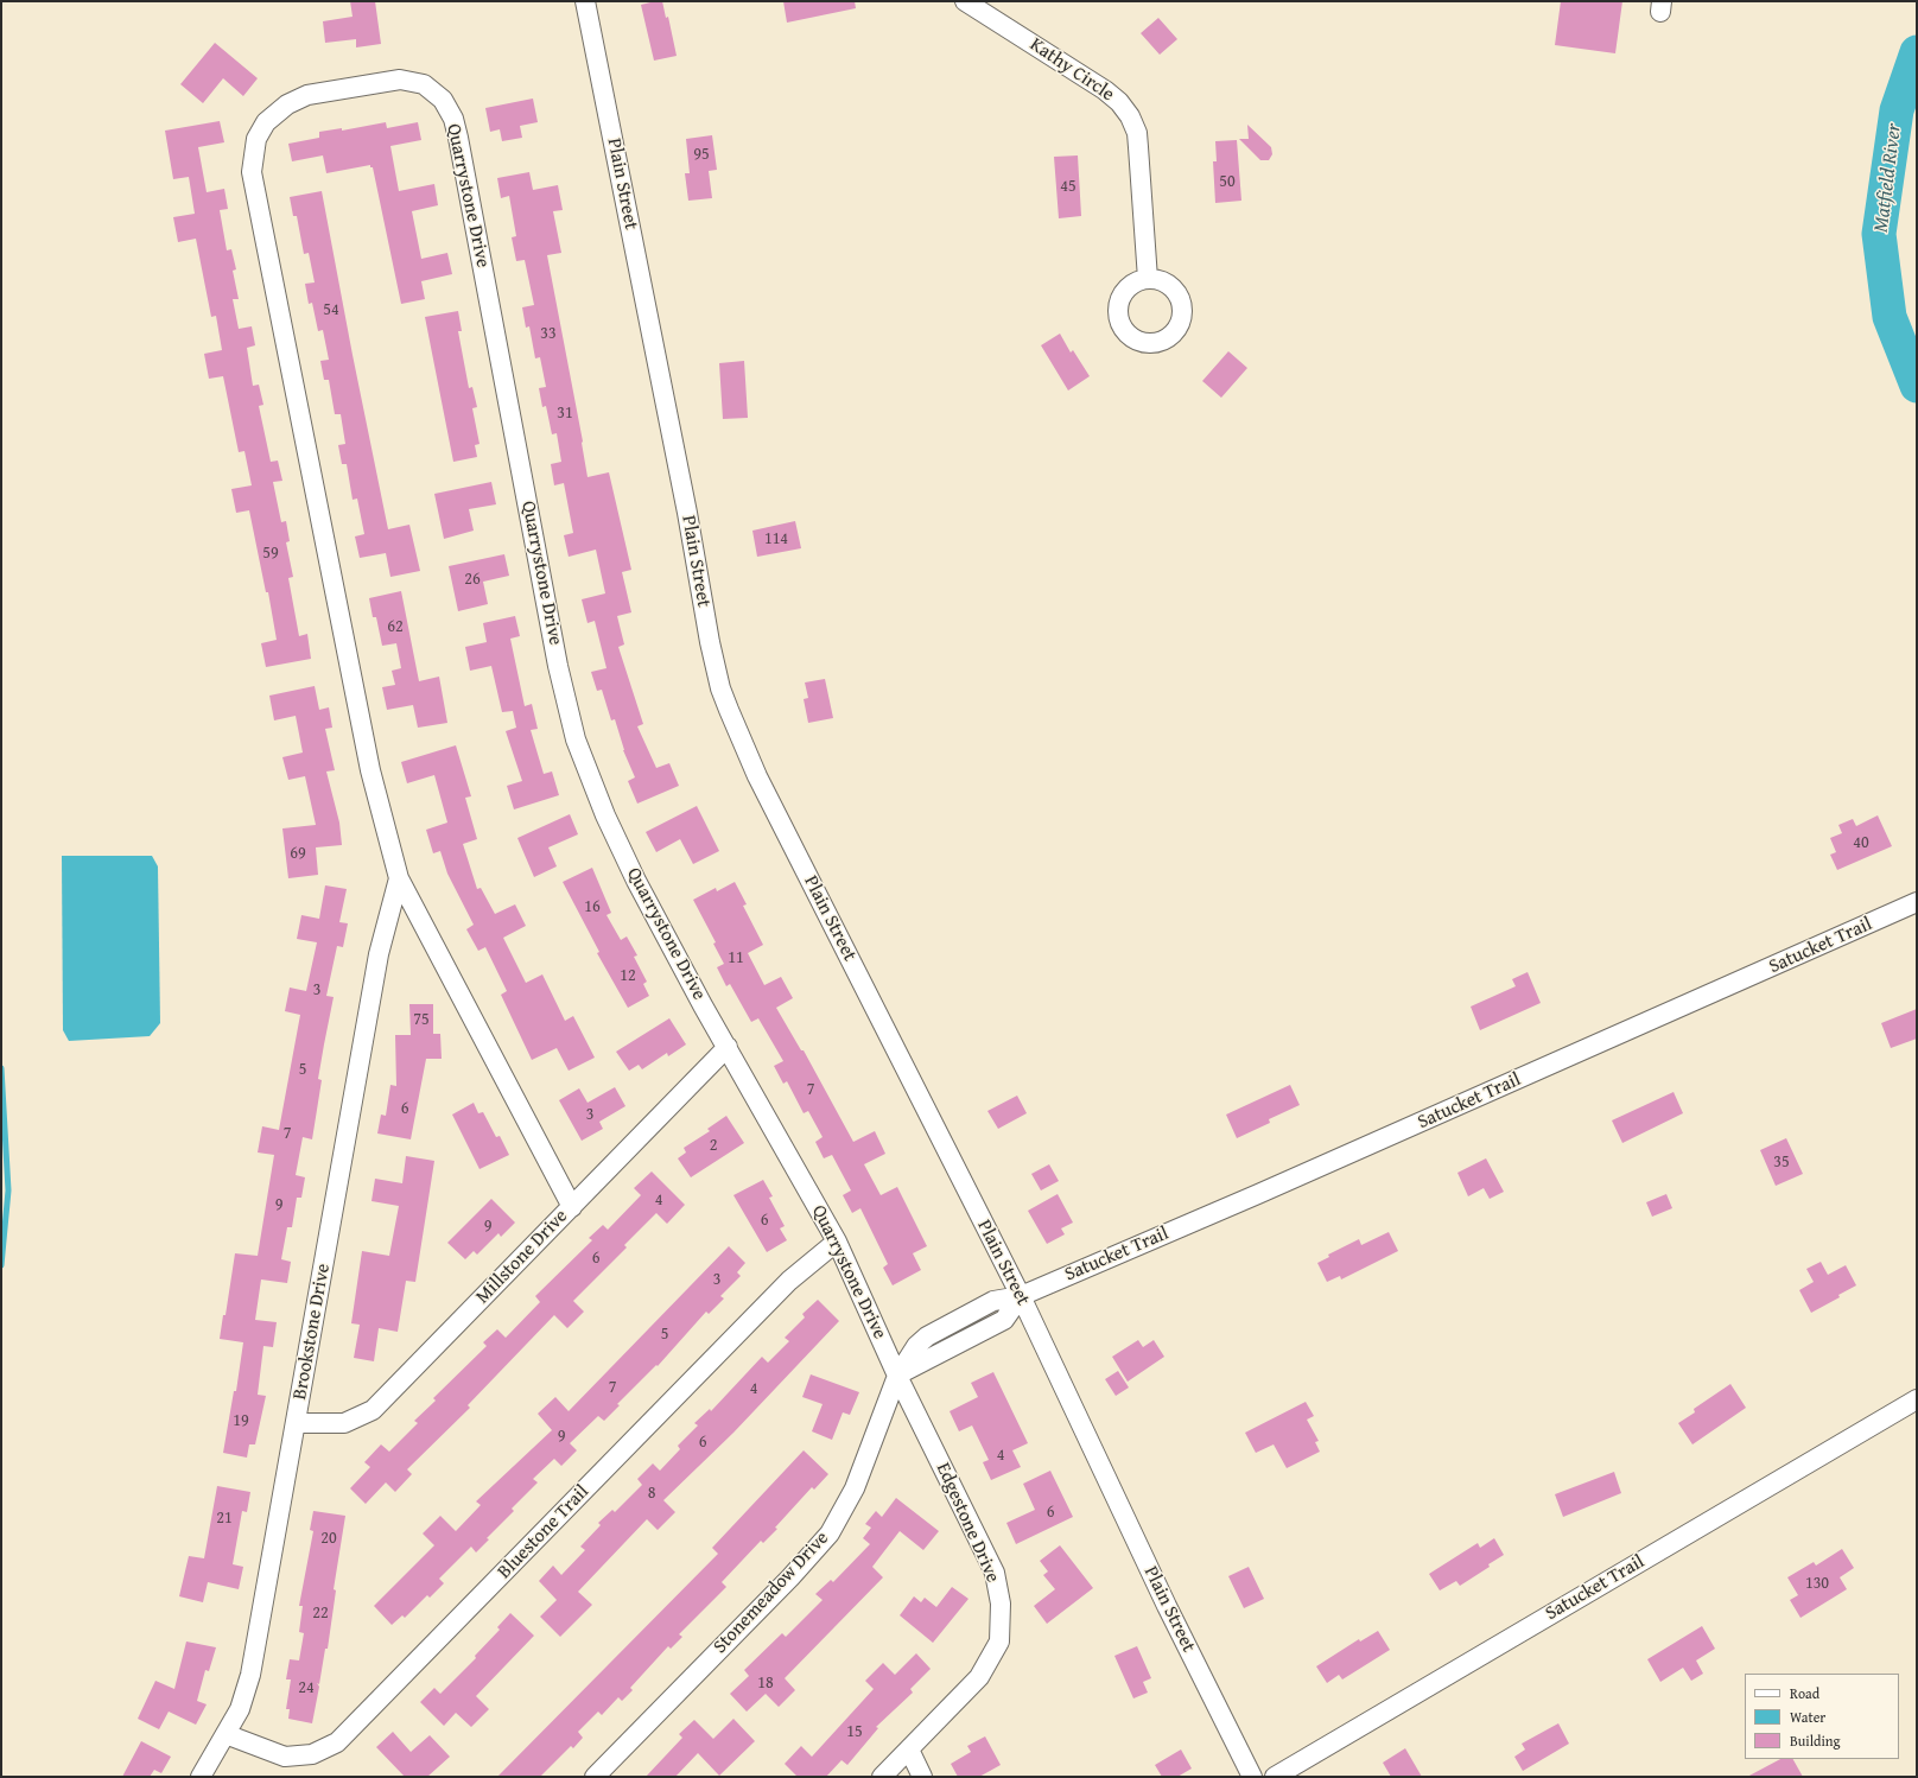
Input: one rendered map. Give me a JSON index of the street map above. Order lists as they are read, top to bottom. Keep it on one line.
{"streets":{"street":["Kathy Circle","Plain Street","Quarrystone Drive","Satucket Trail","Millstone Drive","Brookstone Drive","Edgestone Drive","Bluestone Trail","Stonemeadow Drive"]},"crossings":[["Plain Street","Satucket Trail"],["Quarrystone Drive","Millstone Drive"],["Quarrystone Drive","Brookstone Drive"],["Quarrystone Drive","Edgestone Drive"],["Quarrystone Drive","Bluestone Trail"],["Quarrystone Drive","Stonemeadow Drive"],["Millstone Drive","Brookstone Drive"],["Brookstone Drive","Bluestone Trail"],["Edgestone Drive","Stonemeadow Drive"]],"water":["Matfield River"],"house_numbers":["95","50","45","54","33","31","114","59","26","62","40","69","16","11","12","3","75","5","7","6","3","7","2","35","4","9","6","9","6","3","5","7","4","19","9","6","4","8","6","21","20","130","22","18","24","15"],"legend":["Road","Water","Building"]}
